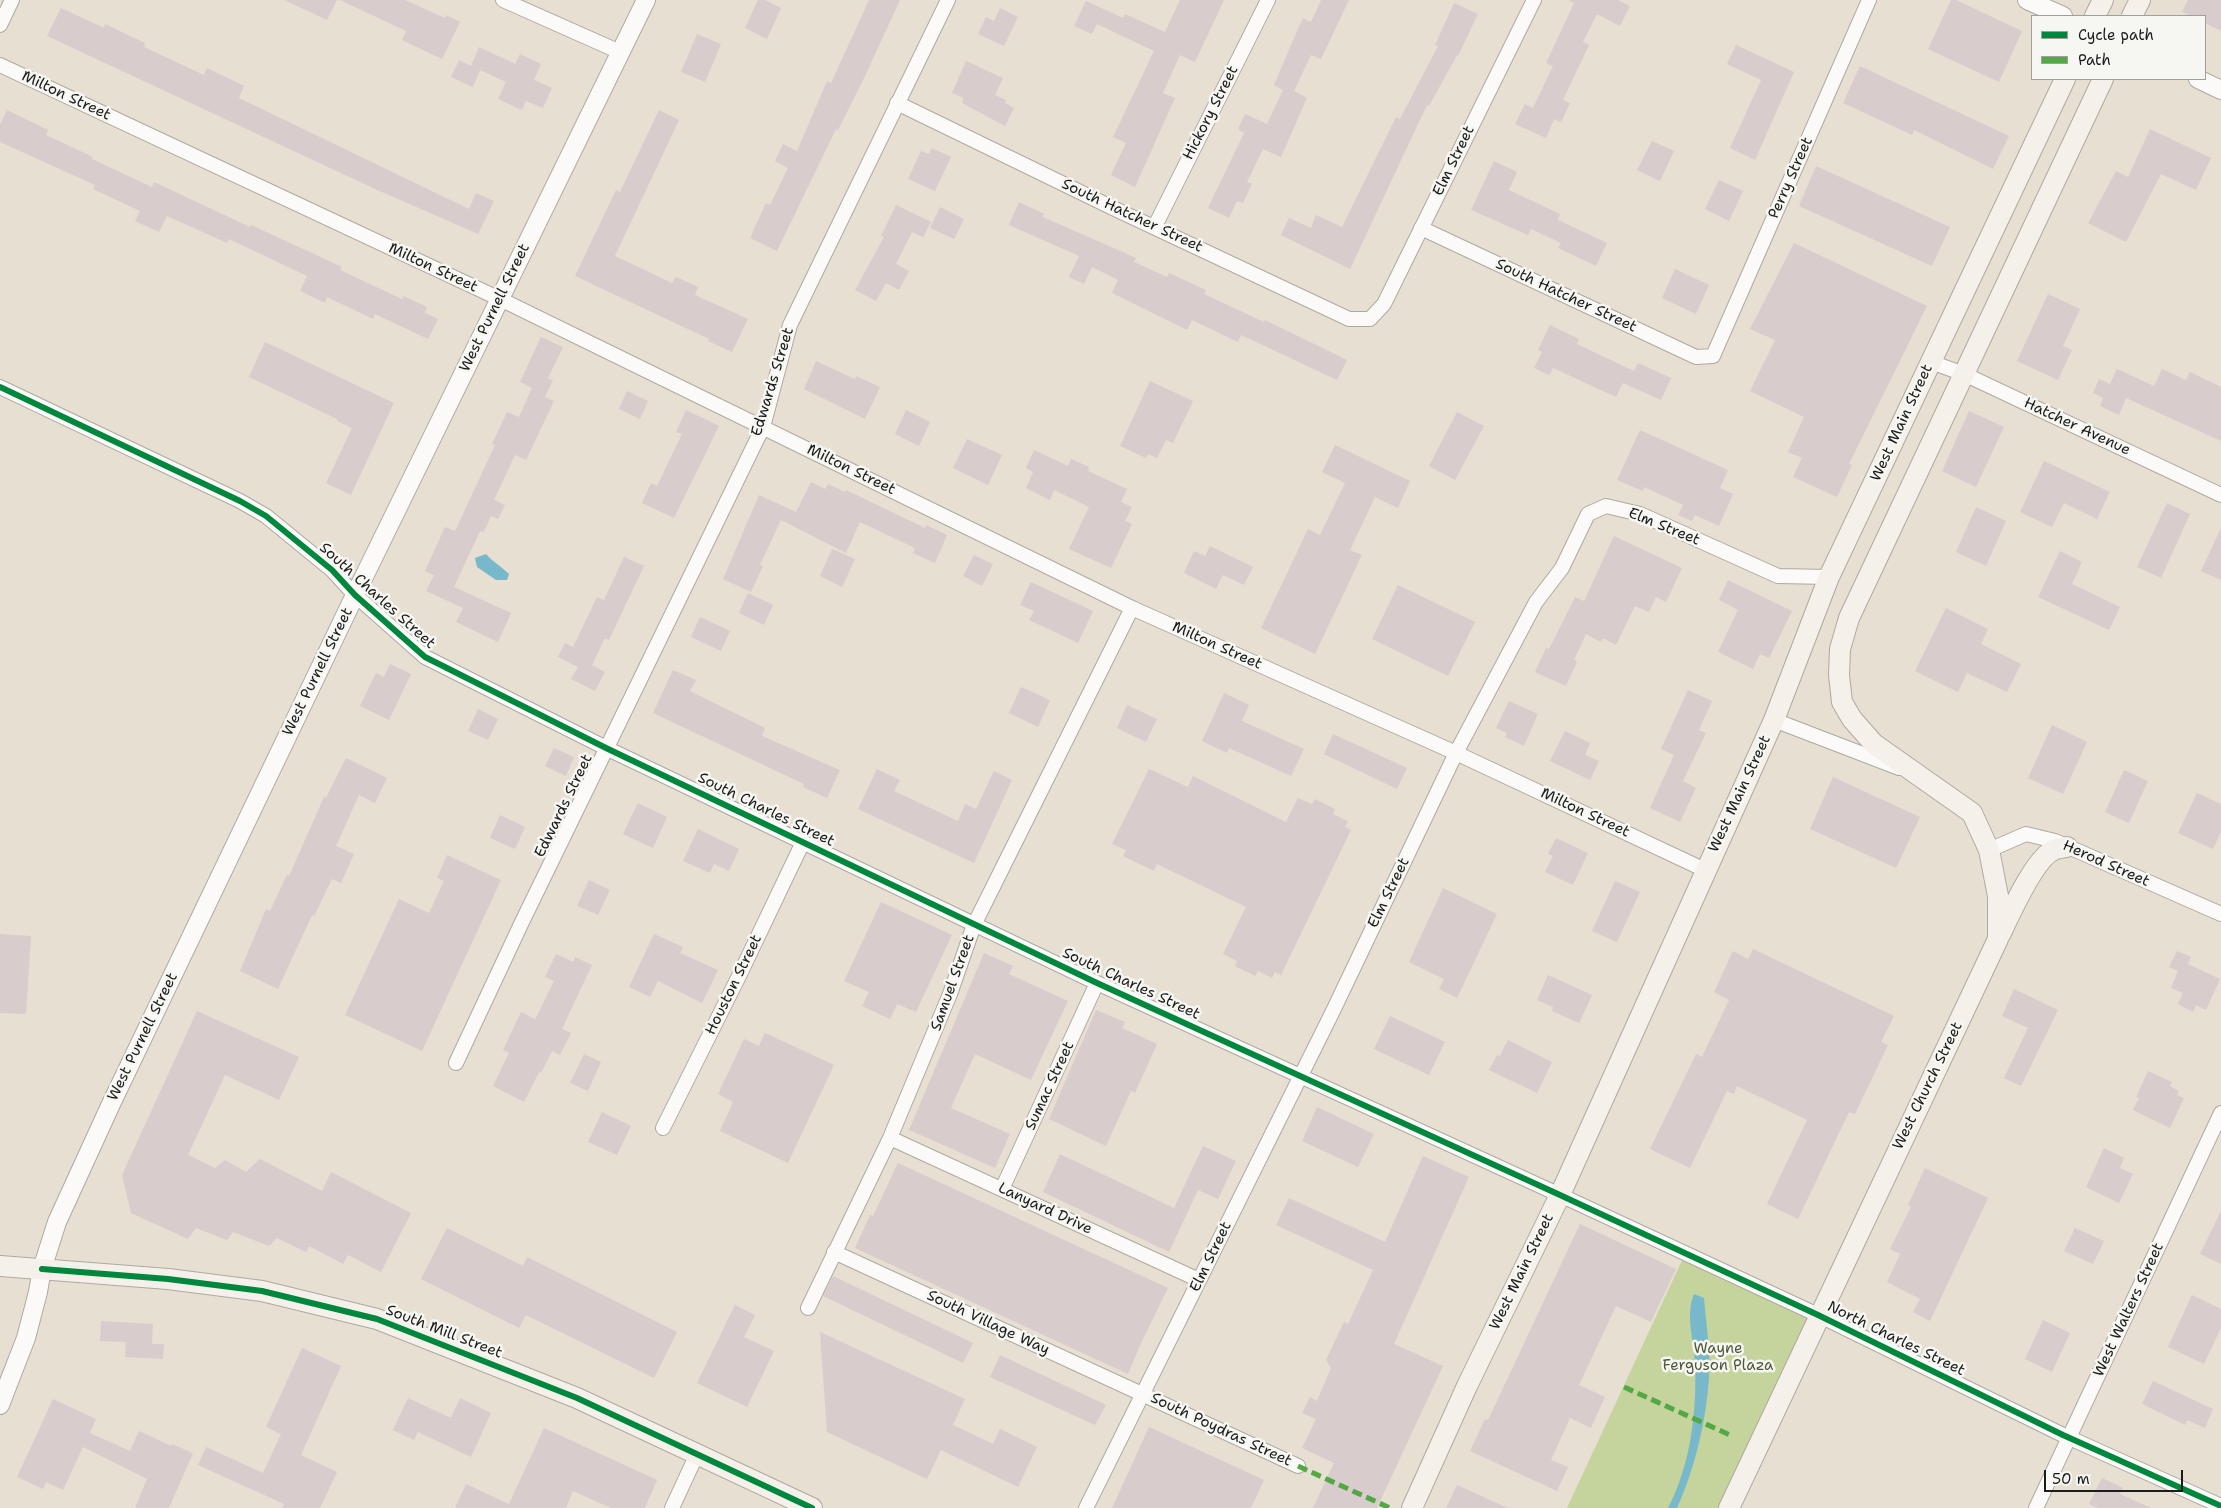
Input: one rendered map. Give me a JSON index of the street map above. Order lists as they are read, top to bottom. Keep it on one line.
{"streets":{"main road":["West Main Street","West Church Street","South Mill Street"],"street":["Milton Street","Hickory Street","Elm Street","Perry Street","South Hatcher Street","West Purnell Street","Edwards Street","Hatcher Avenue","South Charles Street","Herod Street","Samuel Street","Houston Street","Sumac Street","Lanyard Drive","West Walters Street","South Village Way","North Charles Street","South Poydras Street"]},"crossings":[["Milton Street","Elm Street"],["Milton Street","West Purnell Street"],["Milton Street","Edwards Street"],["Milton Street","West Main Street"],["Milton Street","Samuel Street"],["Hickory Street","South Hatcher Street"],["Elm Street","South Hatcher Street"],["Elm Street","West Main Street"],["Elm Street","South Charles Street"],["Elm Street","Lanyard Drive"],["Elm Street","South Village Way"],["Elm Street","South Poydras Street"],["Perry Street","South Hatcher Street"],["South Hatcher Street","Edwards Street"],["West Purnell Street","South Charles Street"],["West Purnell Street","South Mill Street"],["Edwards Street","South Charles Street"],["West Main Street","Hatcher Avenue"],["West Main Street","South Charles Street"],["West Main Street","North Charles Street"],["Hatcher Avenue","West Church Street"],["South Charles Street","Samuel Street"],["South Charles Street","Houston Street"],["South Charles Street","Sumac Street"],["South Charles Street","North Charles Street"],["Herod Street","West Church Street"],["Samuel Street","Lanyard Drive"],["Samuel Street","South Village Way"],["Sumac Street","Lanyard Drive"],["West Church Street","North Charles Street"],["West Walters Street","North Charles Street"],["South Village Way","South Poydras Street"]],"parks":["Wayne Ferguson Plaza"],"legend":["Cycle path","Path"],"scale_bar":"50 m"}
